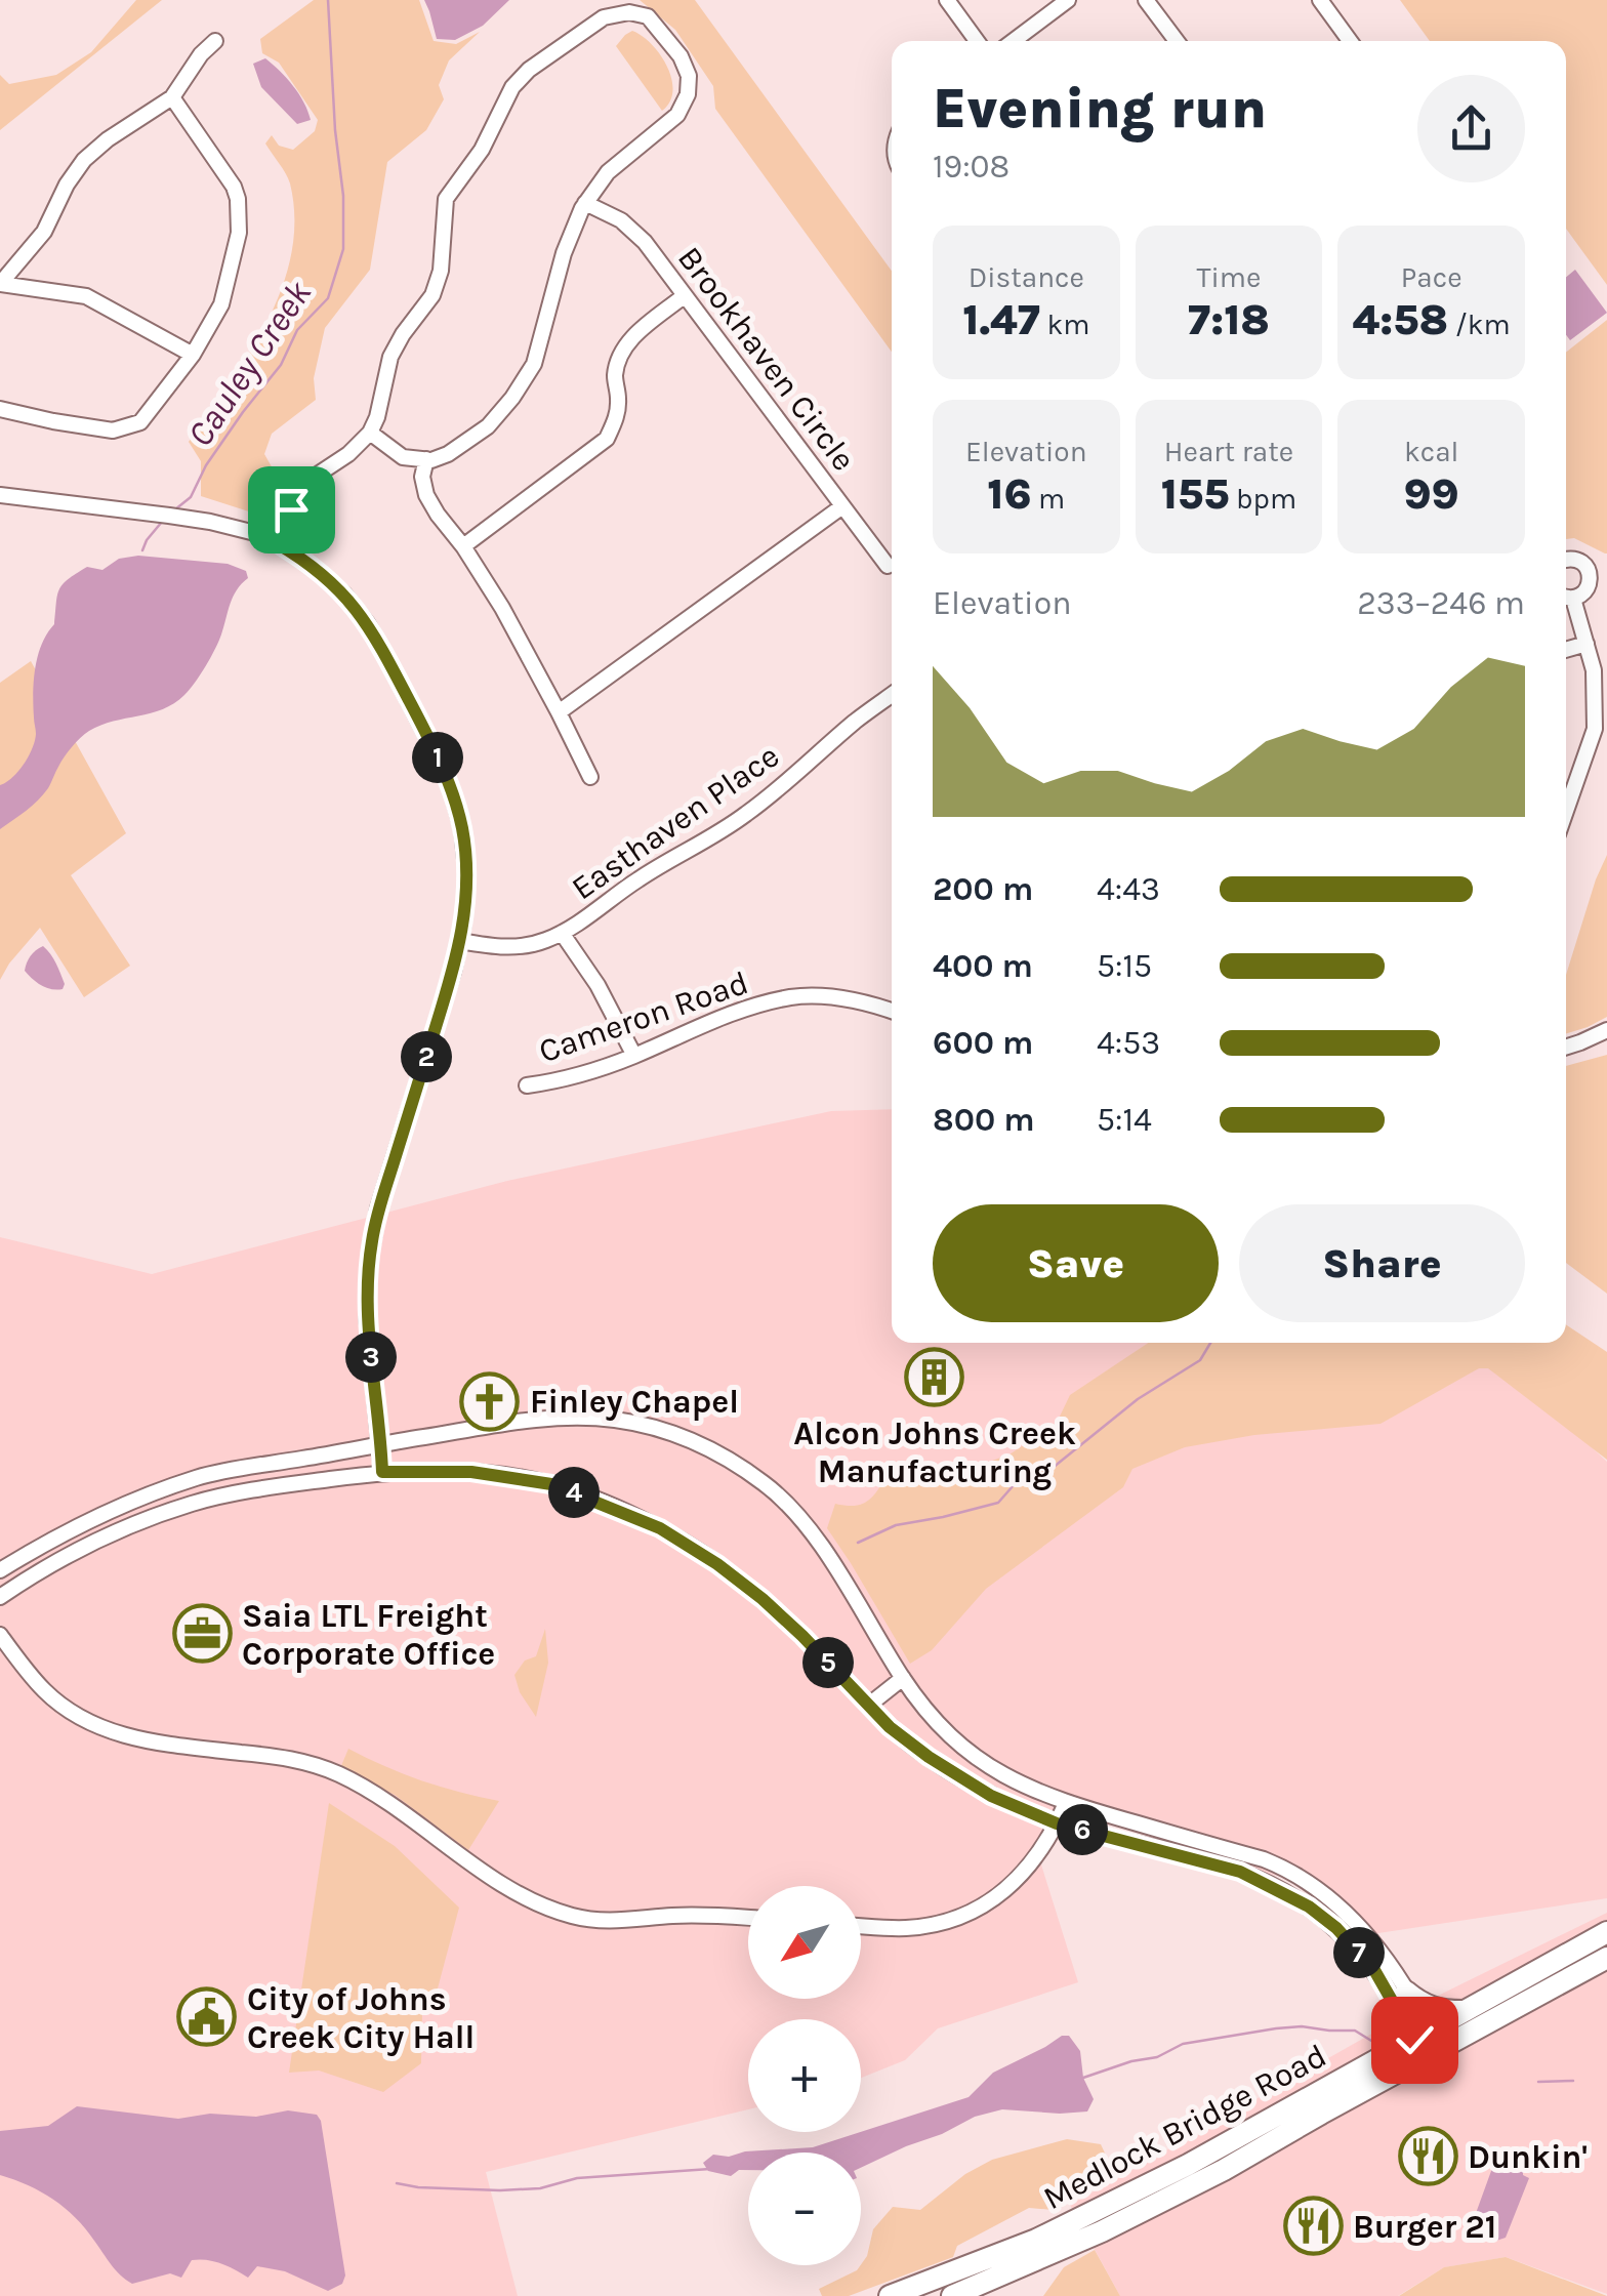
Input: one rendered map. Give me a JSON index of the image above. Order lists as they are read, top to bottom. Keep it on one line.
{"streets":{"highway":["Medlock Bridge Road"],"street":["Brookhaven Circle","Easthaven Place","Cameron Road"]},"water":["Cauley Creek"],"places":{"building":["Alcon Johns Creek Manufacturing"],"church":["Finley Chapel"],"office":["Saia LTL Freight Corporate Office"],"public building":["City of Johns Creek City Hall"],"restaurant":["Dunkin'","Burger 21"]},"north":"bottom left","page":{"heading":["Evening run","19:08"],"stats":[["Distance","1.47 km"],["Time","7:18"],["Pace","4:58 /km"],["Elevation","16 m"],["Heart rate","155 bpm"],["kcal","99"]],"chart":["Elevation","233–246 m"],"pins":["1","2","3","4","5","6","7"],"list":[{"name":"200 m","note":"4:43"},{"name":"400 m","note":"5:15"},{"name":"600 m","note":"4:53"},{"name":"800 m","note":"5:14"}],"buttons":["Save","Share"],"map_buttons":["+","−"]}}
